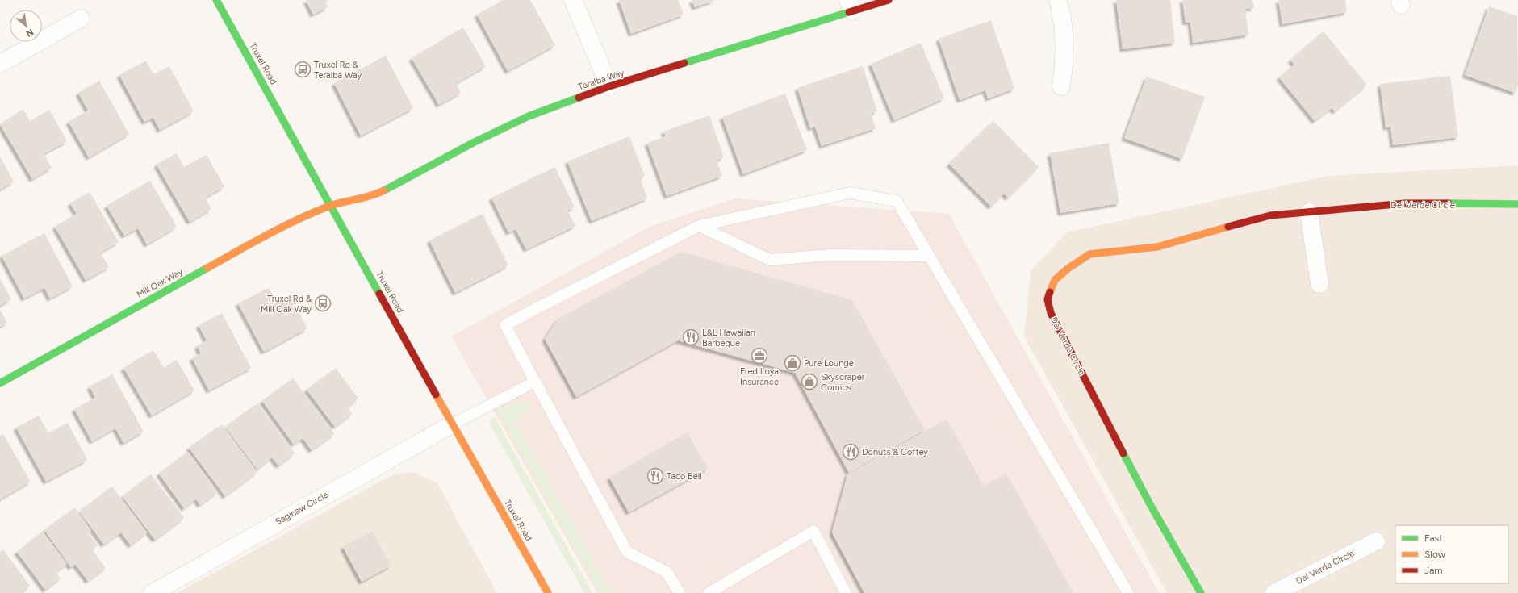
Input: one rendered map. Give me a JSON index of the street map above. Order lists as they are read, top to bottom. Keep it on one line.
{"streets":{"street":["Truxel Road","Teralba Way","Del Verde Circle","Mill Oak Way","Saginaw Circle"]},"crossings":[["Truxel Road","Teralba Way"],["Truxel Road","Mill Oak Way"],["Truxel Road","Saginaw Circle"],["Teralba Way","Mill Oak Way"]],"places":{"bus stop":["Truxel Rd & Teralba Way","Truxel Rd & Mill Oak Way"],"restaurant":["L&L Hawaiian Barbeque","Donuts & Coffey","Taco Bell"],"office":["Fred Loya Insurance"],"shop":["Pure Lounge","Skyscraper Comics"]},"legend":["Fast","Slow","Jam"],"north":"bottom right"}
